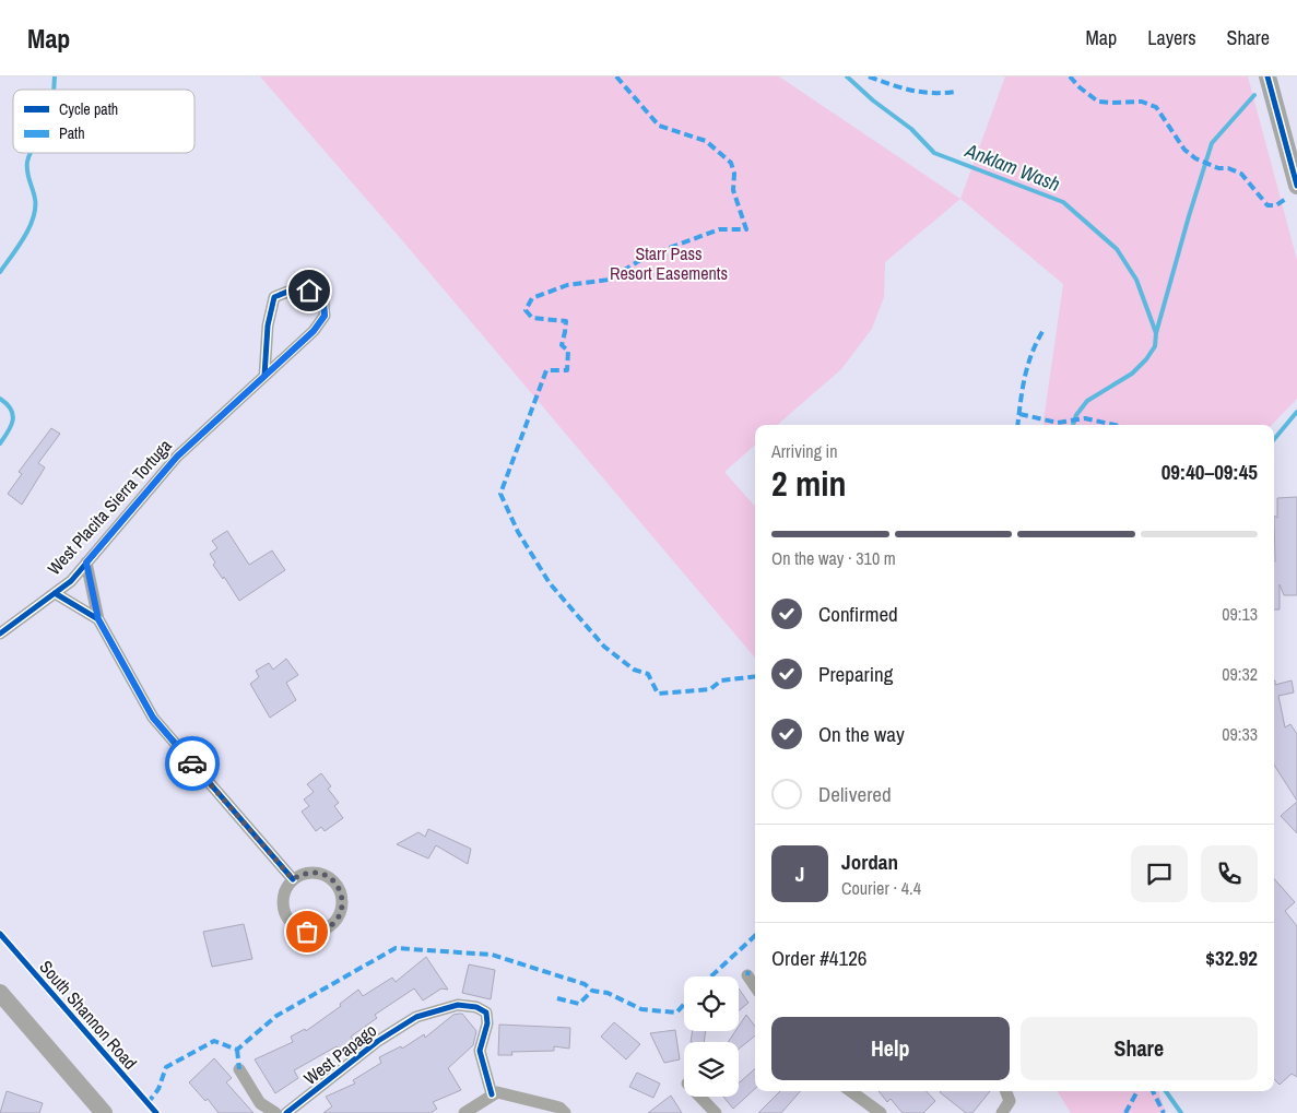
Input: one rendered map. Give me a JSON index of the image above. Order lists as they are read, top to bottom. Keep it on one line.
{"streets":{"street":["West Placita Sierra Tortuga","West Papago"],"cycle path":["South Shannon Road"]},"water":["Anklam Wash"],"parks":["Starr Pass Resort Easements"],"legend":["Cycle path","Path"],"page":{"header":"Map","nav":["Map","Layers","Share"],"heading":["2 min","Arriving in","09:40–09:45"],"panel":["Jordan","Courier · 4.4","Order #4126","$32.92"],"bar":"On the way · 310 m","list":[["Confirmed","09:13"],["Preparing","09:32"],["On the way","09:33"],"Delivered"],"round":"J","buttons":["Help","Share"]}}
